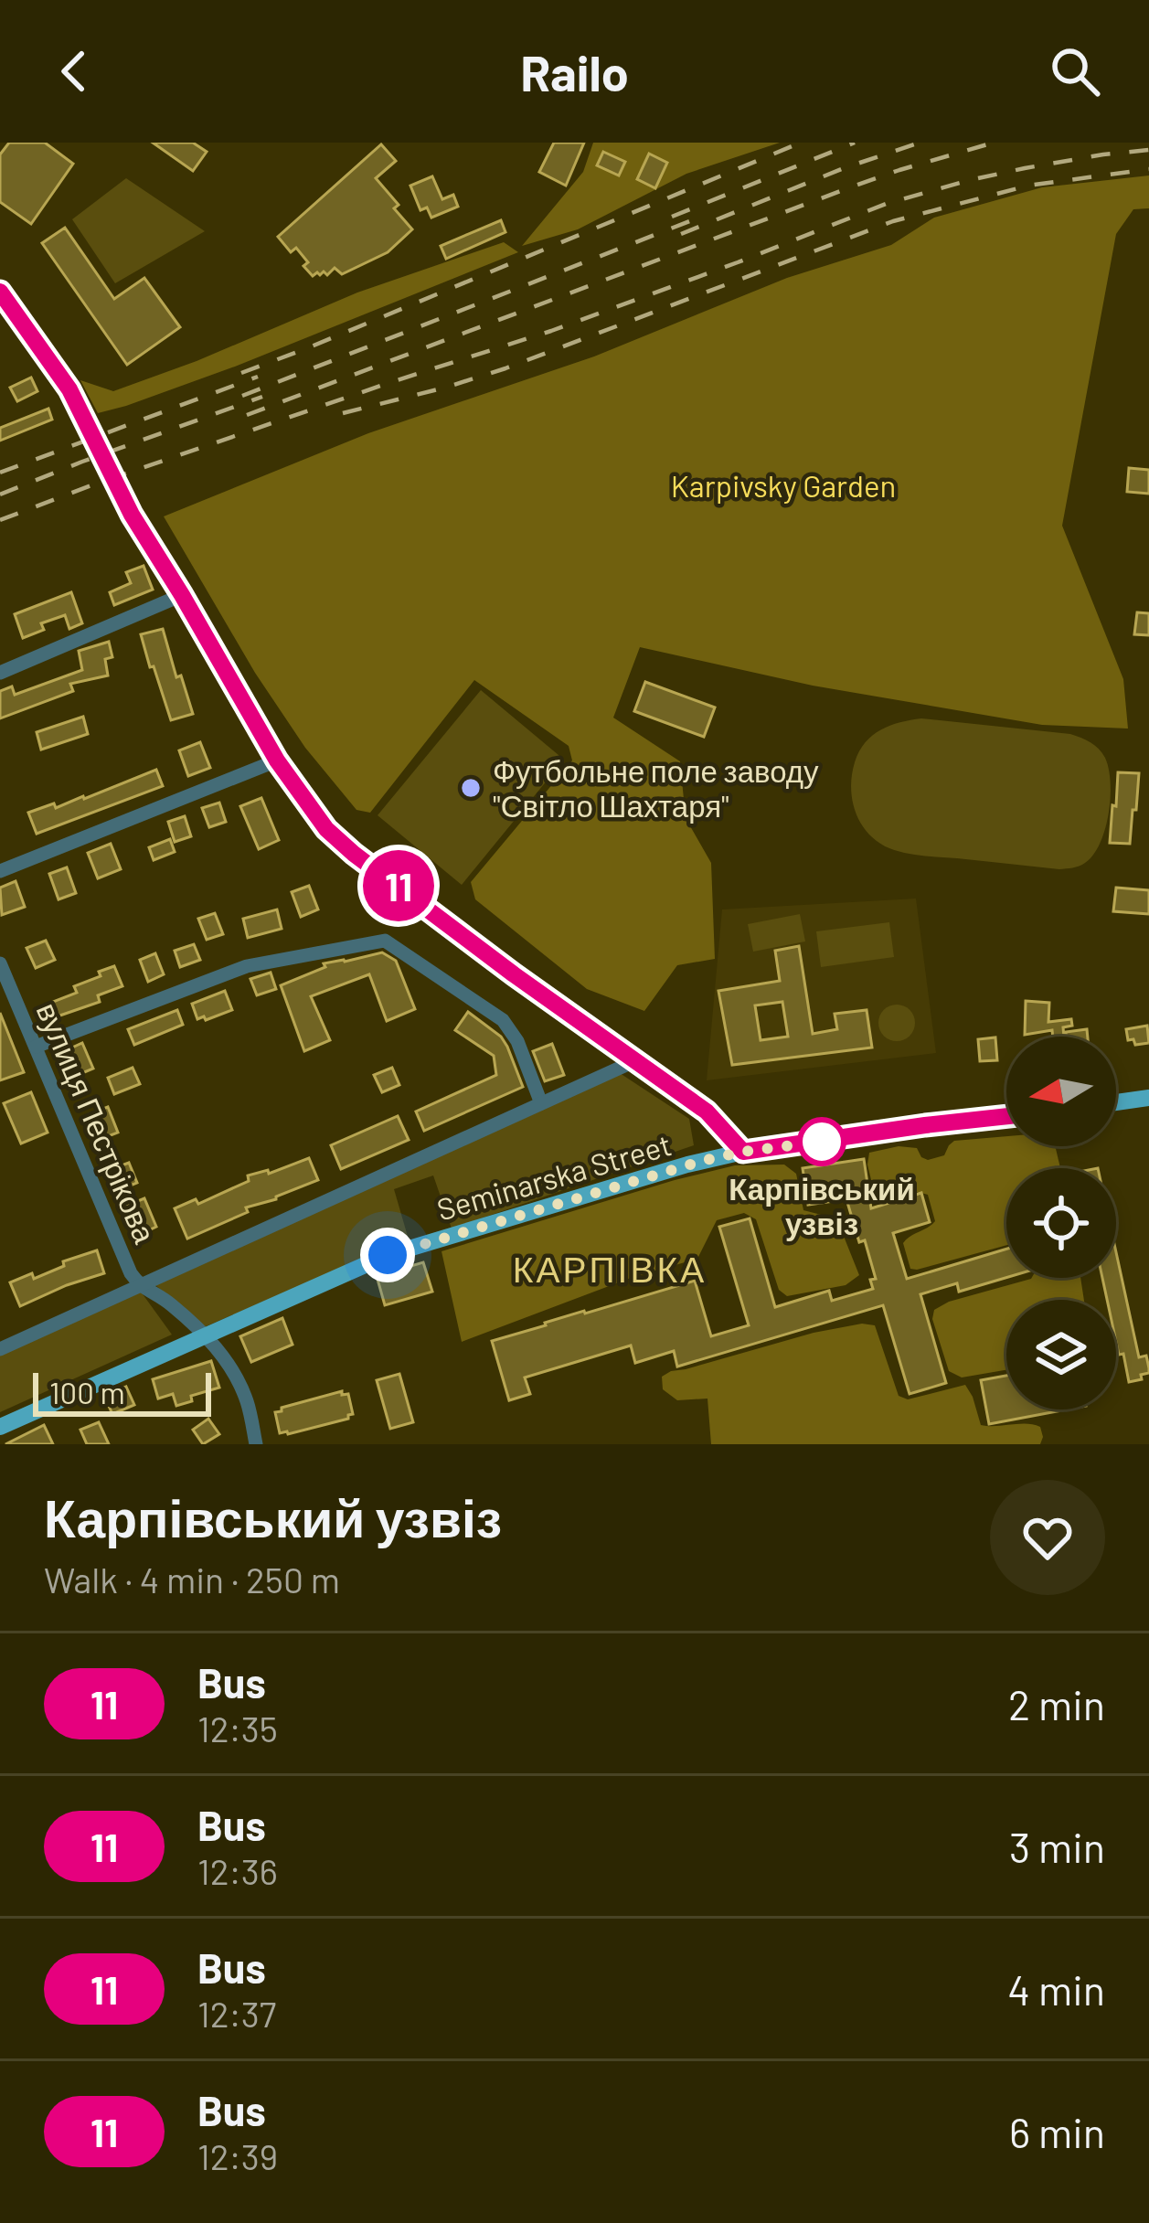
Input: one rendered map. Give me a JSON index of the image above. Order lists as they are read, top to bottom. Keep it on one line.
{"streets":{"main road":["Seminarska Street"],"street":["вулиця Пестрікова"]},"crossings":[["вулиця Пестрікова","Seminarska Street"]],"districts":["КАРПІВКА"],"parks":["Karpivsky Garden"],"places":["Футбольне поле заводу \"Світло Шахтаря\"","Карпівський узвіз"],"lines":["bus line 11"],"scale_bar":"100 m","north":"left","page":{"header":"Railo","on_map":"11","scale":"100 m","heading":["Карпівський узвіз","Walk · 4 min · 250 m"],"list":[{"mark":"11","name":"Bus","note":"12:35","value":"2 min"},{"mark":"11","name":"Bus","note":"12:36","value":"3 min"},{"mark":"11","name":"Bus","note":"12:37","value":"4 min"},{"mark":"11","name":"Bus","note":"12:39","value":"6 min"}]}}
